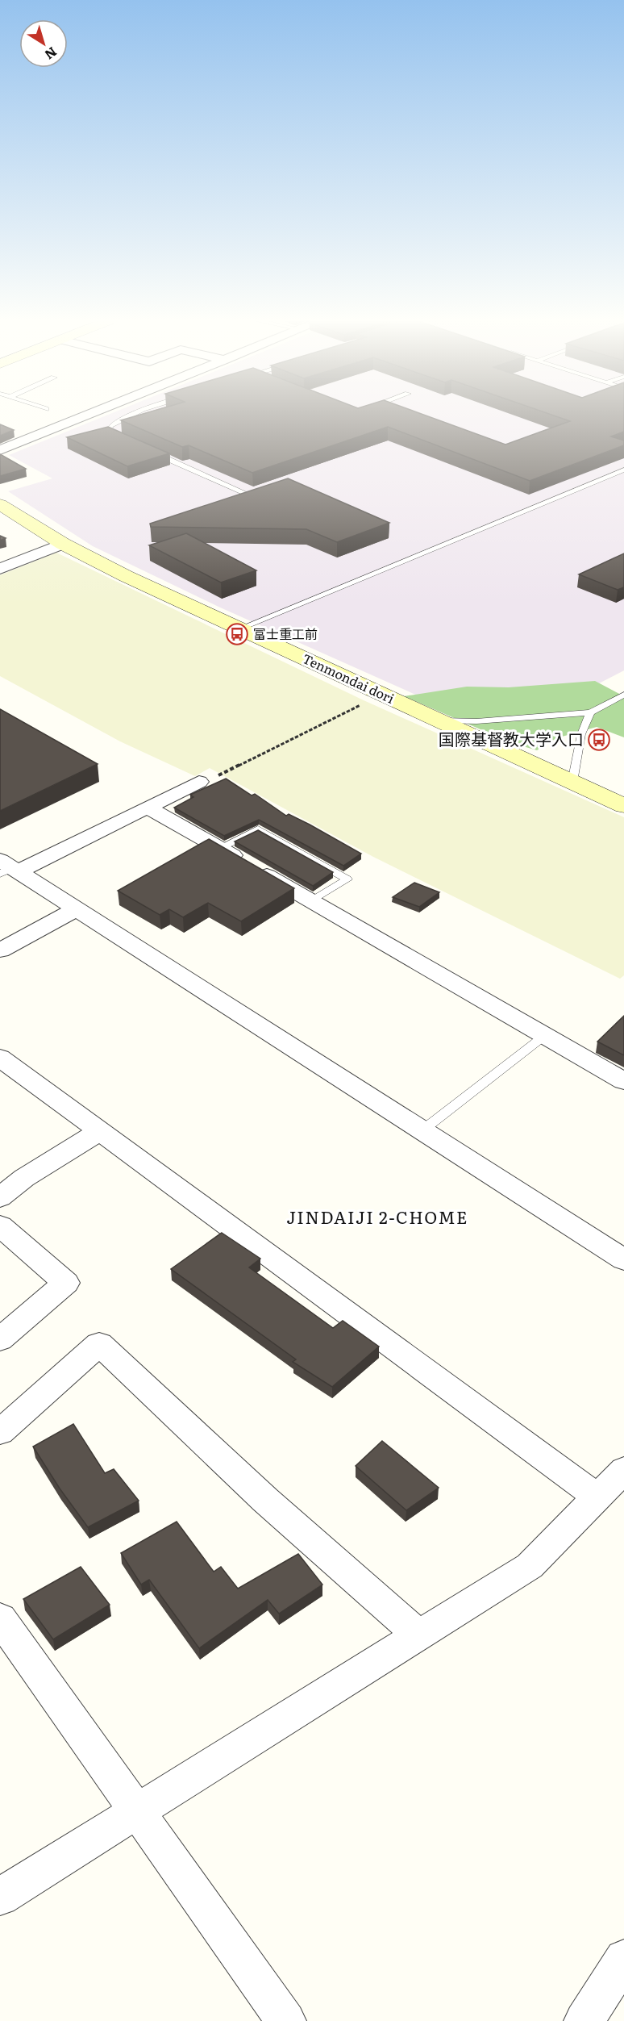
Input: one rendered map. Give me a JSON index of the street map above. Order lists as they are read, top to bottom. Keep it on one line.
{"streets":{"main road":["Tenmondai dori"]},"districts":["JINDAIJI 2-CHOME"],"places":{"bus stop":["富士重工前","国際基督教大学入口"]},"north":"bottom right"}
